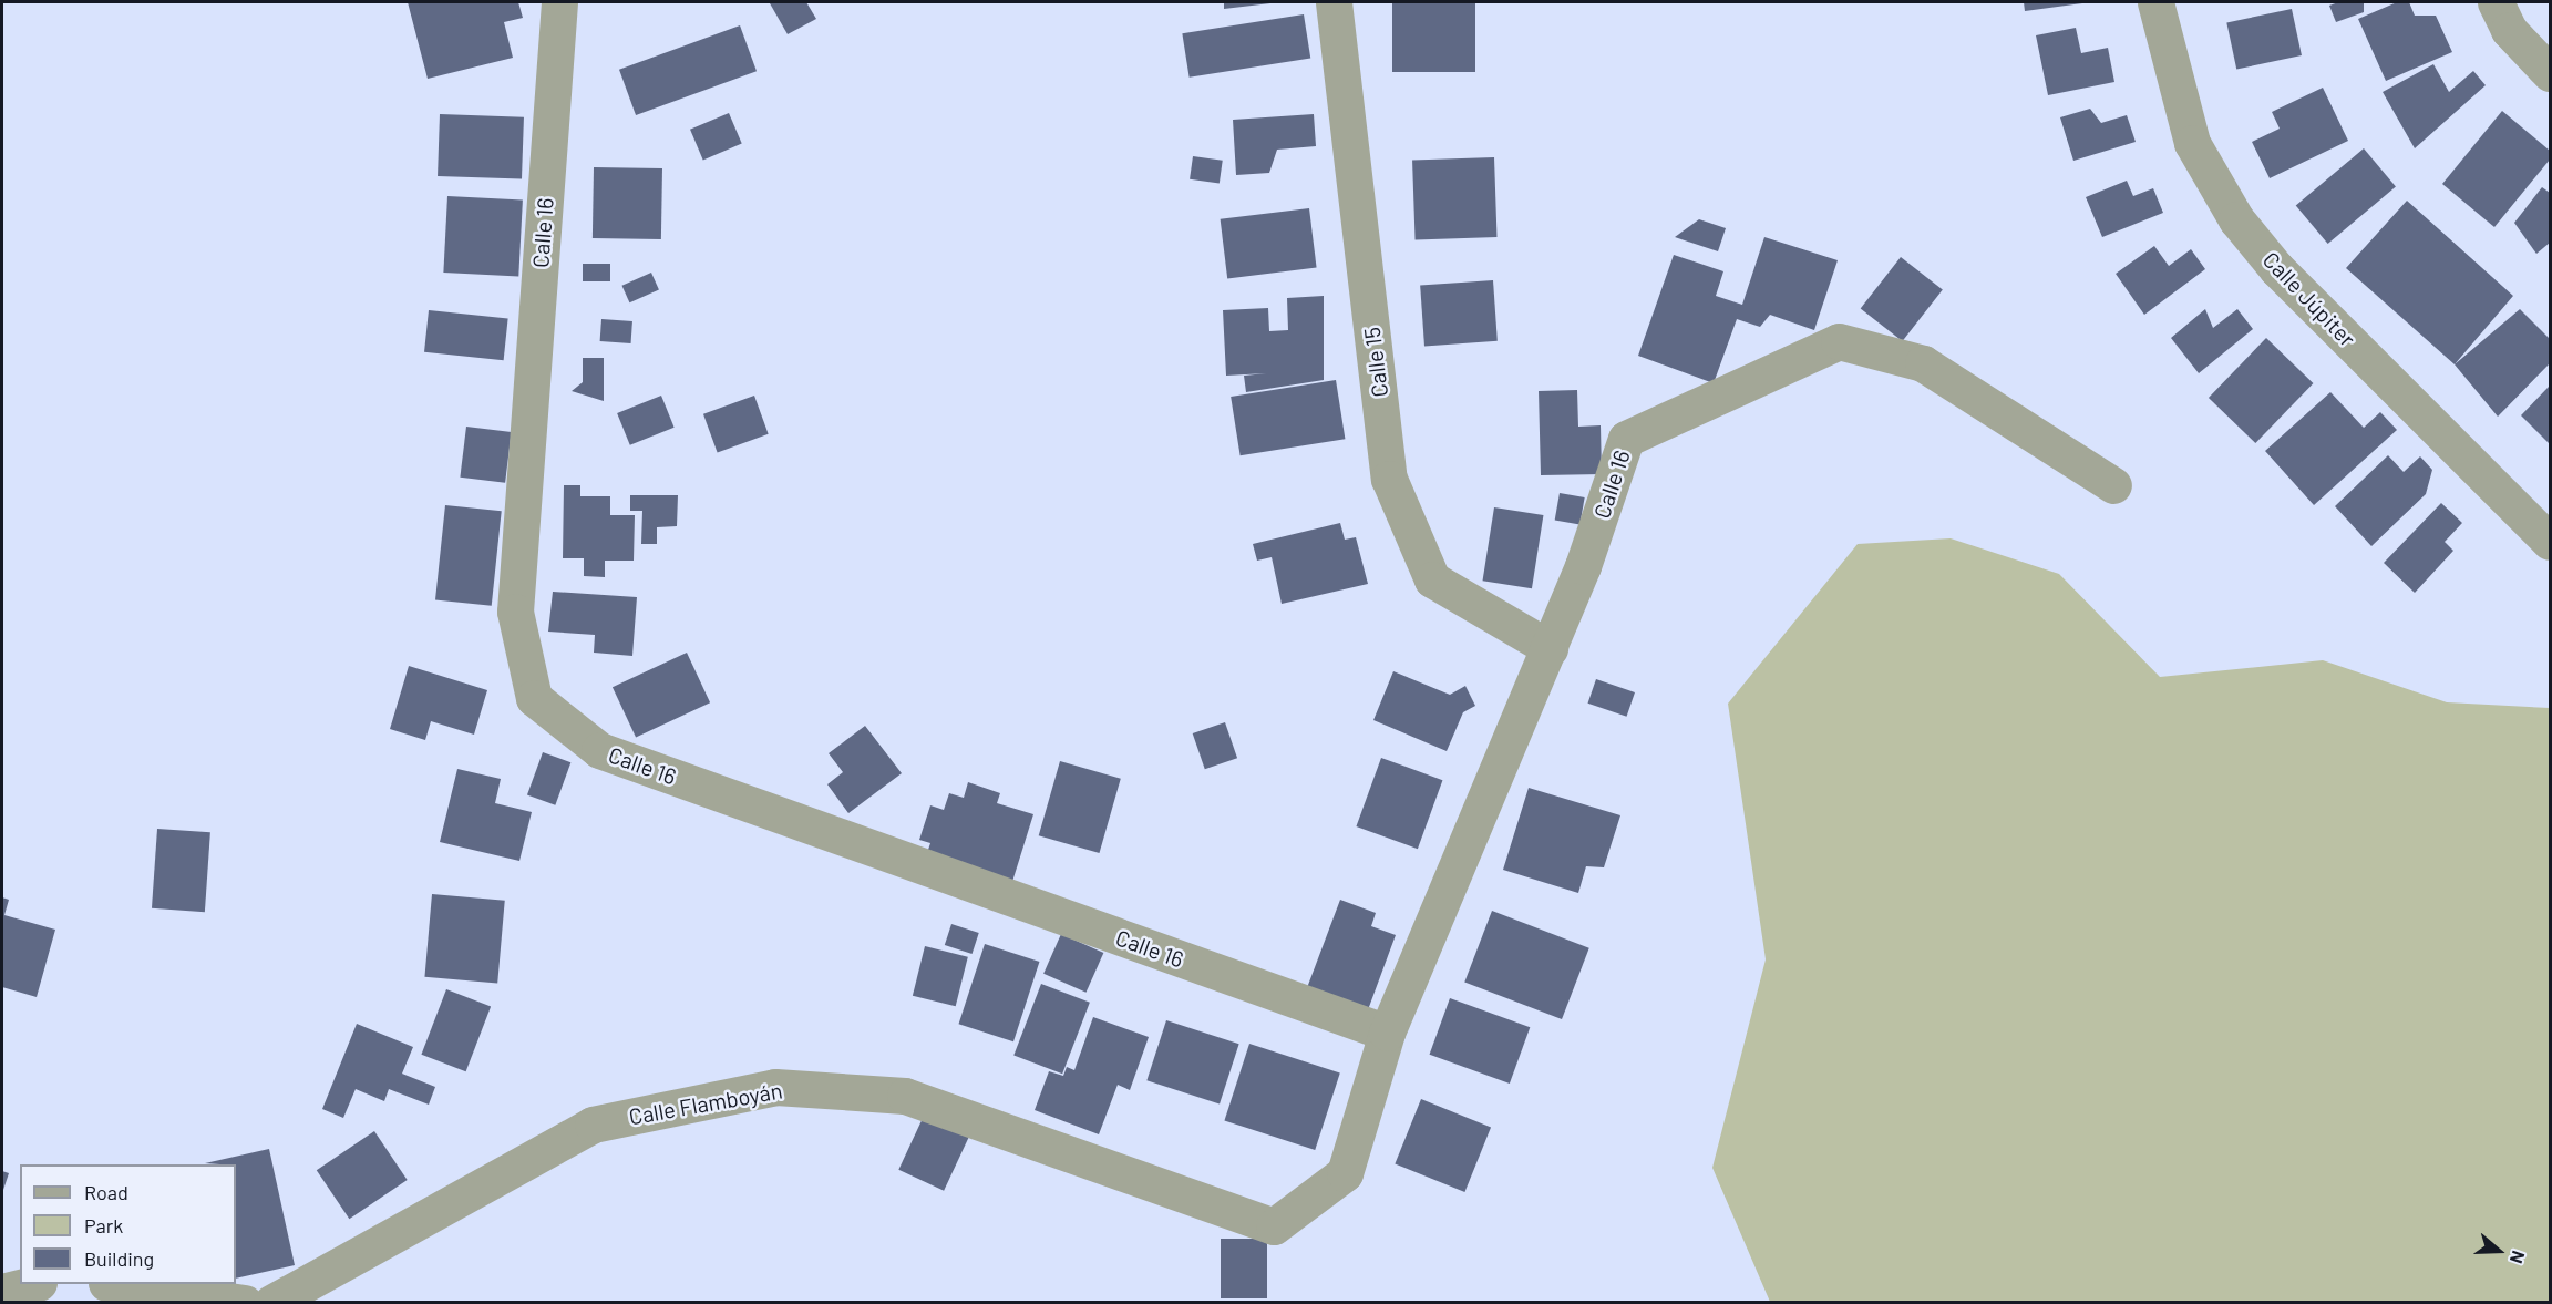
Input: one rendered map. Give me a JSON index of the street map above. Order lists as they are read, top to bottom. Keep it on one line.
{"streets":{"street":["Calle 16","Calle Júpiter","Calle 15","Calle Flamboyán"]},"crossings":[["Calle 16","Calle 15"],["Calle 16","Calle Flamboyán"]],"legend":["Road","Park","Building"],"north":"right"}
